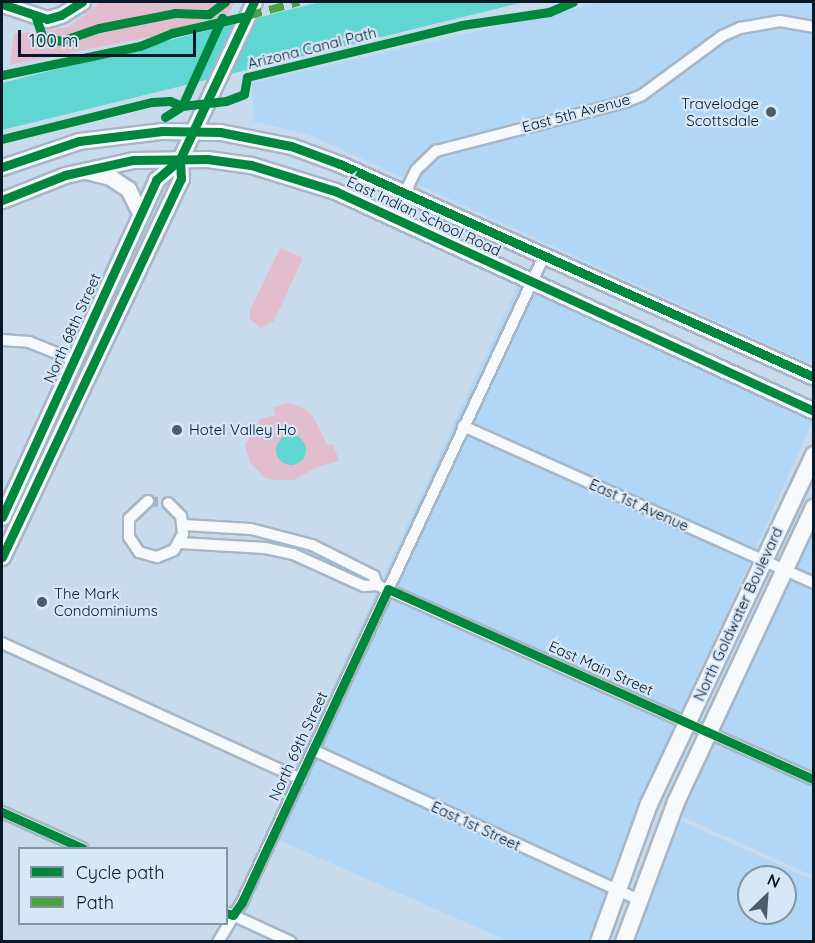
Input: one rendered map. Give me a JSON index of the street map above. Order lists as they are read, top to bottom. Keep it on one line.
{"streets":{"main road":["East Indian School Road","North 68th Street","North Goldwater Boulevard"],"street":["East 5th Avenue","East 1st Avenue","East Main Street","North 69th Street","East 1st Street"],"cycle path":["Arizona Canal Path"]},"crossings":[["East 5th Avenue","East Indian School Road"],["East Indian School Road","North 68th Street"],["East Indian School Road","North 69th Street"],["East 1st Avenue","North Goldwater Boulevard"],["East 1st Avenue","North 69th Street"],["North Goldwater Boulevard","East Main Street"],["North Goldwater Boulevard","East 1st Street"],["East Main Street","North 69th Street"],["North 69th Street","East 1st Street"]],"places":["Travelodge Scottsdale","Hotel Valley Ho","The Mark Condominiums"],"legend":["Cycle path","Path"],"scale_bar":"100 m","north":"top right"}
